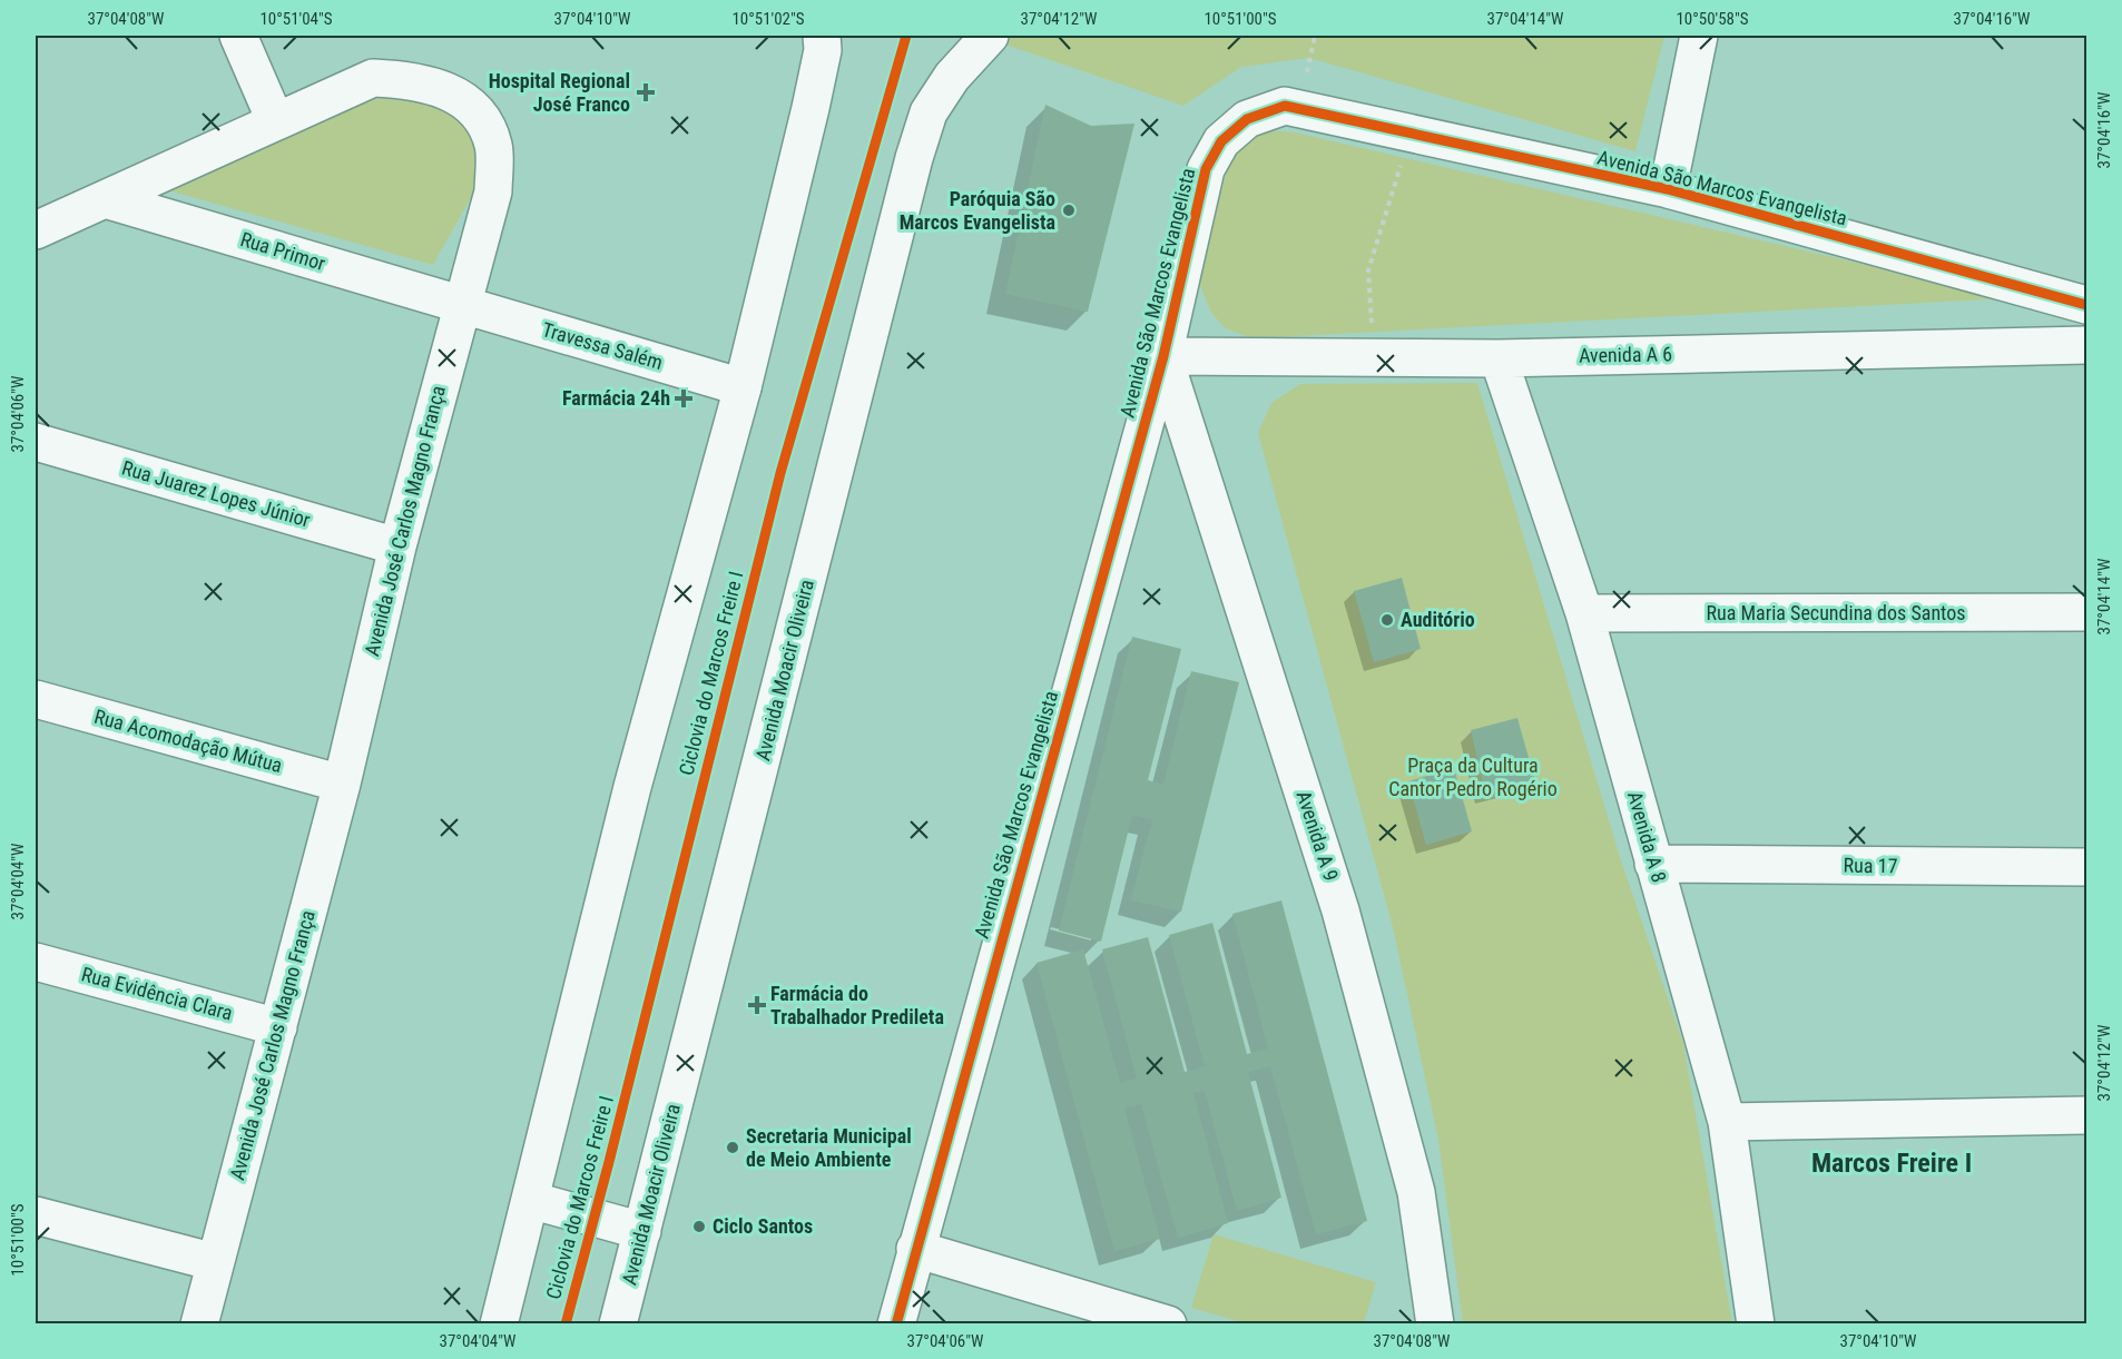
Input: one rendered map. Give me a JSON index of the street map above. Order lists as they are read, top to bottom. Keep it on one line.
{"streets":{"street":["Avenida São Marcos Evangelista","Rua Primor","Travessa Salém","Avenida A 6","Rua Juarez Lopes Júnior","Avenida José Carlos Magno França","Rua Maria Secundina dos Santos","Avenida Moacir Oliveira","Rua Acomodação Mútua","Avenida A 9","Avenida A 8","Rua 17","Rua Evidência Clara"],"cycle path":["Ciclovia do Marcos Freire I"]},"crossings":[["Avenida São Marcos Evangelista","Avenida A 6"],["Avenida São Marcos Evangelista","Avenida A 9"],["Rua Primor","Travessa Salém"],["Rua Primor","Avenida José Carlos Magno França"],["Travessa Salém","Avenida José Carlos Magno França"],["Avenida A 6","Avenida A 9"],["Avenida A 6","Avenida A 8"],["Rua Juarez Lopes Júnior","Avenida José Carlos Magno França"],["Avenida José Carlos Magno França","Rua Acomodação Mútua"],["Avenida José Carlos Magno França","Rua Evidência Clara"],["Rua Maria Secundina dos Santos","Avenida A 8"],["Avenida A 8","Rua 17"]],"districts":["Marcos Freire I"],"parks":["Praça da Cultura Cantor Pedro Rogério"],"places":{"health":["Hospital Regional José Franco","Farmácia 24h","Farmácia do Trabalhador Predileta"],"other":["Paróquia São Marcos Evangelista","Auditório","Secretaria Municipal de Meio Ambiente","Ciclo Santos"]},"coordinates":["37°04'08\"W","10°51'04\"S","37°04'10\"W","10°51'02\"S","37°04'12\"W","10°51'00\"S","37°04'14\"W","10°50'58\"S","37°04'16\"W","37°04'06\"W","37°04'04\"W"]}
